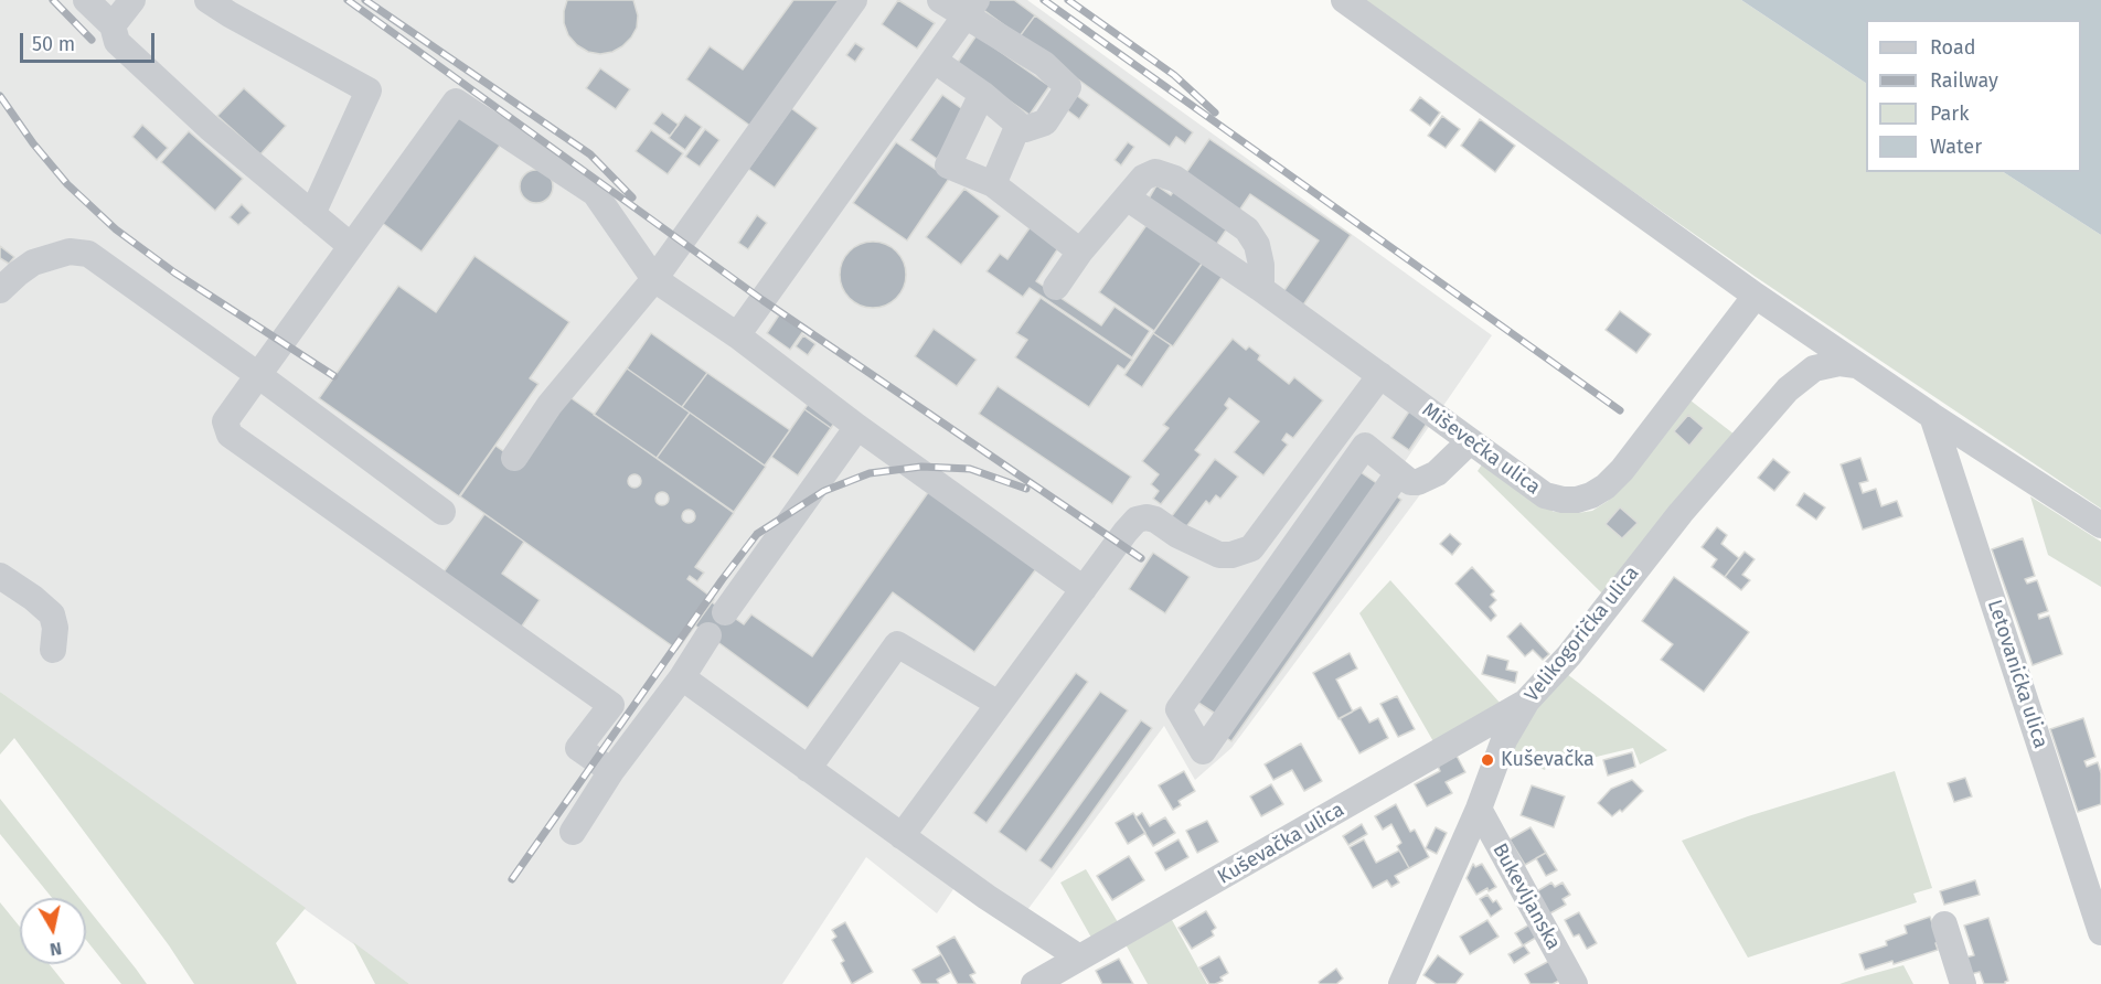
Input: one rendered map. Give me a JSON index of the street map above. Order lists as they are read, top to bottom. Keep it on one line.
{"streets":{"street":["Miševečka ulica","Velikogorička ulica","Letovanićka ulica","Kuševačka ulica","Bukevljanska"]},"crossings":[["Velikogorička ulica","Kuševačka ulica"],["Velikogorička ulica","Bukevljanska"]],"places":["Kuševačka"],"legend":["Road","Railway","Park","Water"],"scale_bar":"50 m","north":"bottom"}
